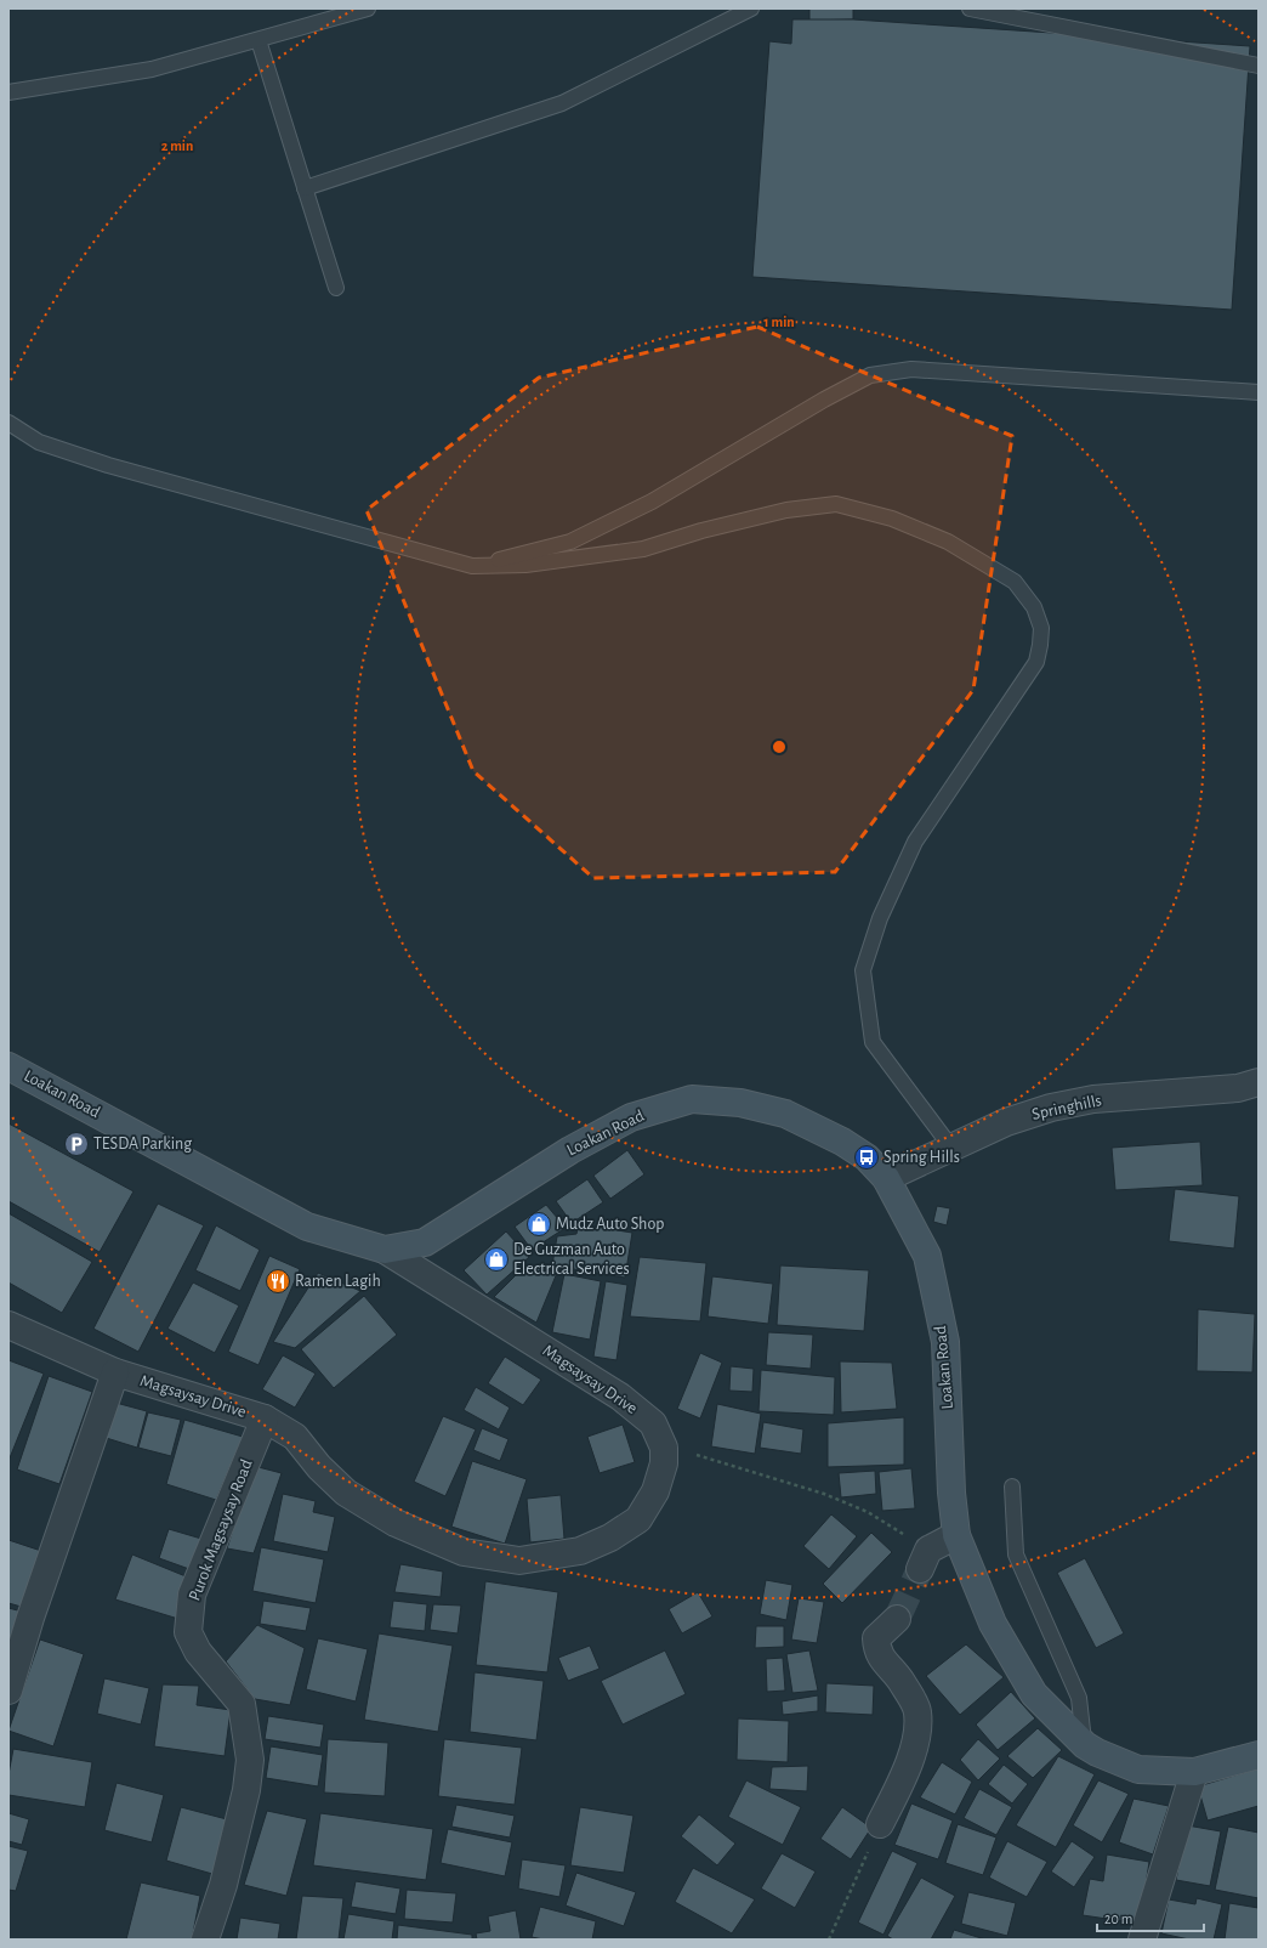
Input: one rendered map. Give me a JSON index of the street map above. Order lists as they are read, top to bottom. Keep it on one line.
{"streets":{"main road":["Loakan Road"],"street":["Springhills","Magsaysay Drive","Purok Magsaysay Road"]},"crossings":[["Loakan Road","Springhills"],["Loakan Road","Magsaysay Drive"],["Magsaysay Drive","Purok Magsaysay Road"]],"places":{"parking":["TESDA Parking"],"bus stop":["Spring Hills"],"shop":["Mudz Auto Shop","De Guzman Auto Electrical Services"],"restaurant":["Ramen Lagih"]},"scale_bar":"20 m","rings":["2 min","1 min"]}
